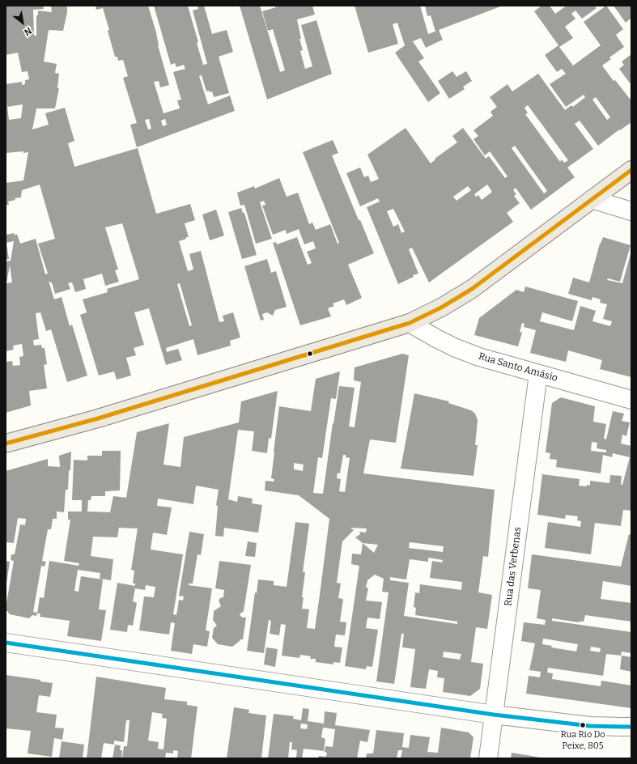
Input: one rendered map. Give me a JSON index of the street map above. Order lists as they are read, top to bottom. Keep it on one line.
{"streets":{"street":["Rua Santo Amásio","Rua das Verbenas"]},"crossings":[["Rua Santo Amásio","Rua das Verbenas"]],"places":["Rua Rio Do Peixe, 805"],"north":"bottom right"}
